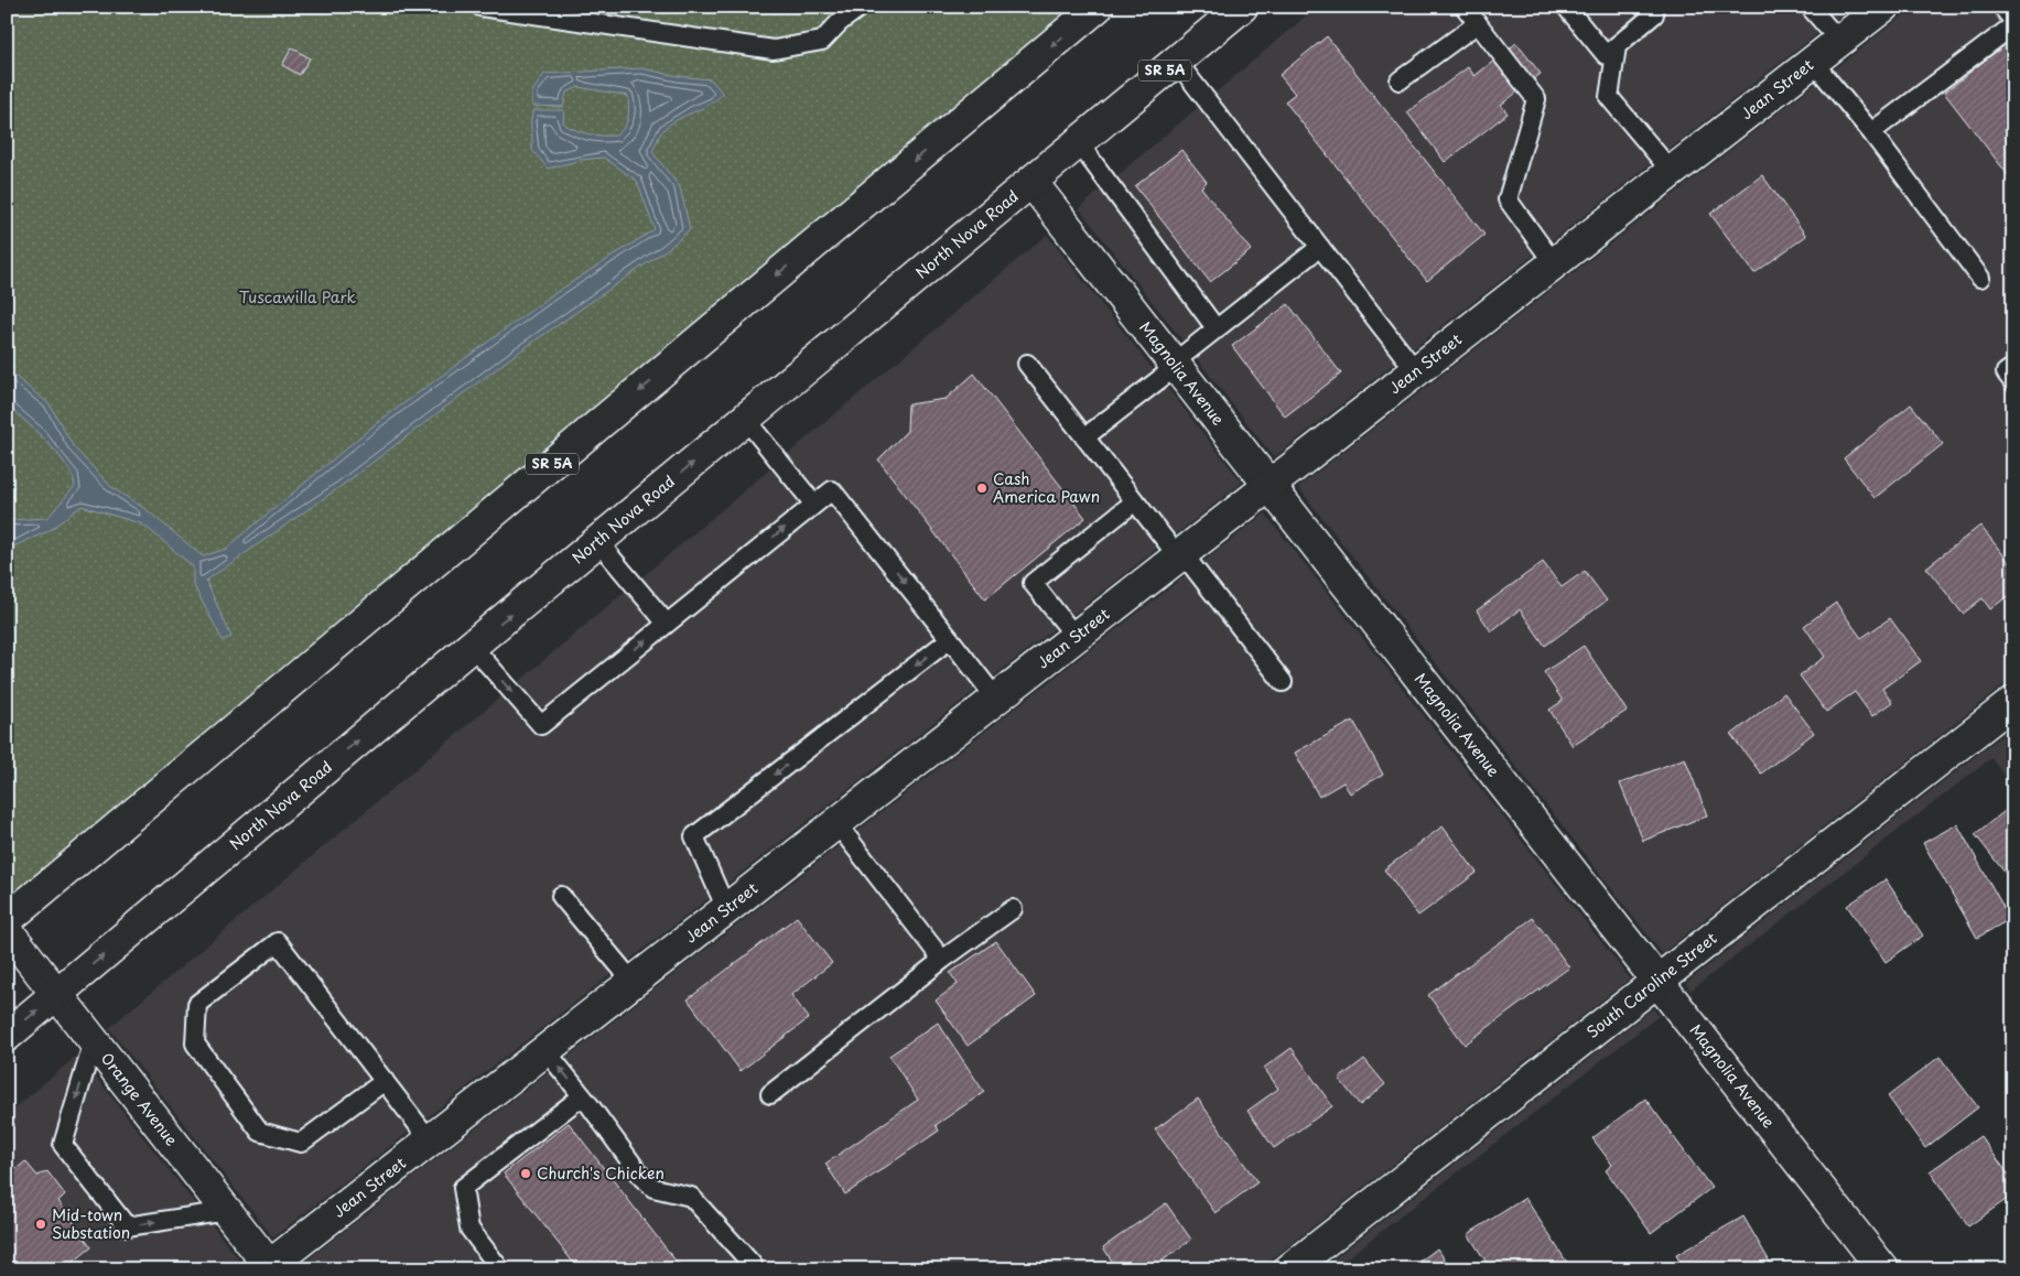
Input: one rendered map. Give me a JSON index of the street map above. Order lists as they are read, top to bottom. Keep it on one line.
{"streets":{"street":["SR 5A","Jean Street","North Nova Road","Magnolia Avenue","South Caroline Street","Orange Avenue"]},"crossings":[["Jean Street","Magnolia Avenue"],["Jean Street","Orange Avenue"],["North Nova Road","Magnolia Avenue"],["North Nova Road","Orange Avenue"],["Magnolia Avenue","South Caroline Street"]],"parks":["Tuscawilla Park"],"places":["Cash America Pawn","Church's Chicken","Mid-town Substation"]}
